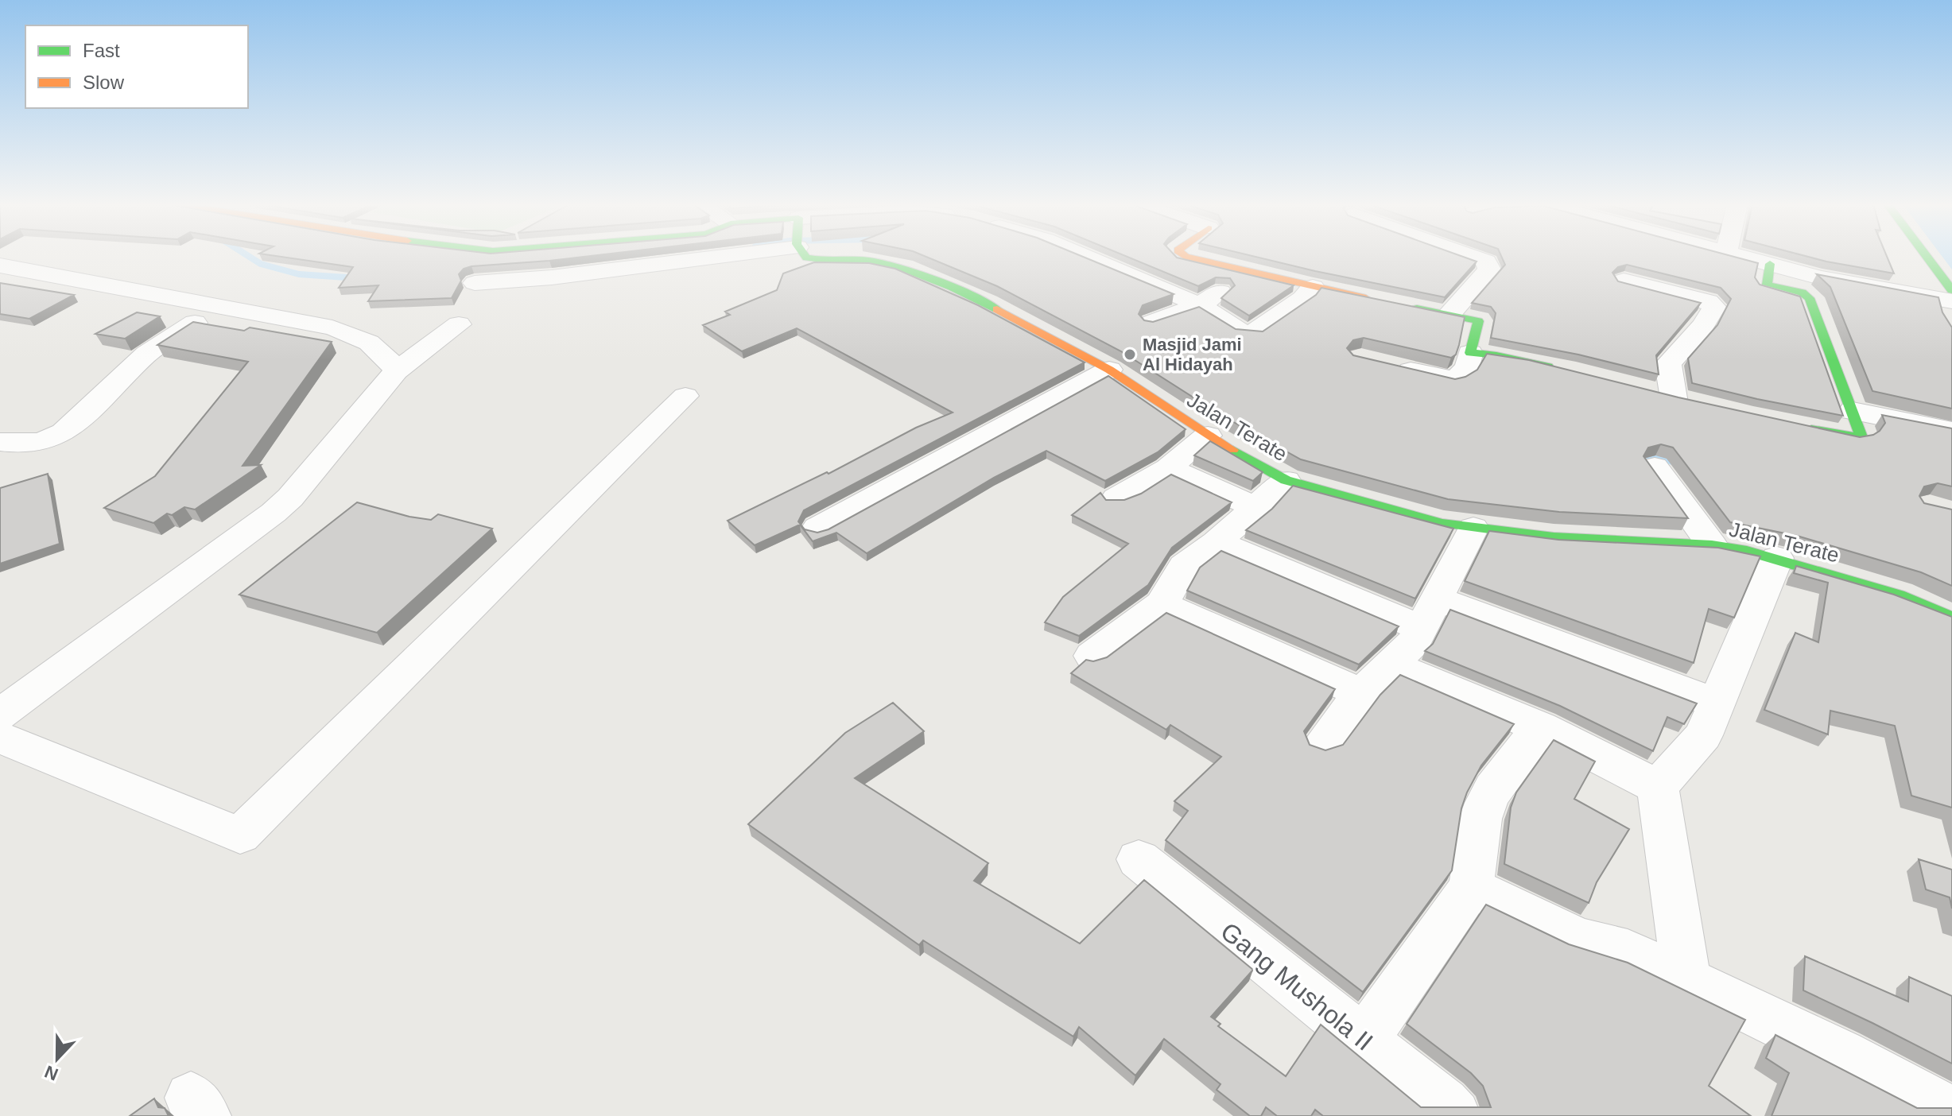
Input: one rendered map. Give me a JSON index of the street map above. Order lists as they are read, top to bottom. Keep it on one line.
{"streets":{"street":["Jalan Terate","Gang Mushola II"]},"places":["Masjid Jami Al Hidayah"],"legend":["Fast","Slow"],"north":"bottom"}
